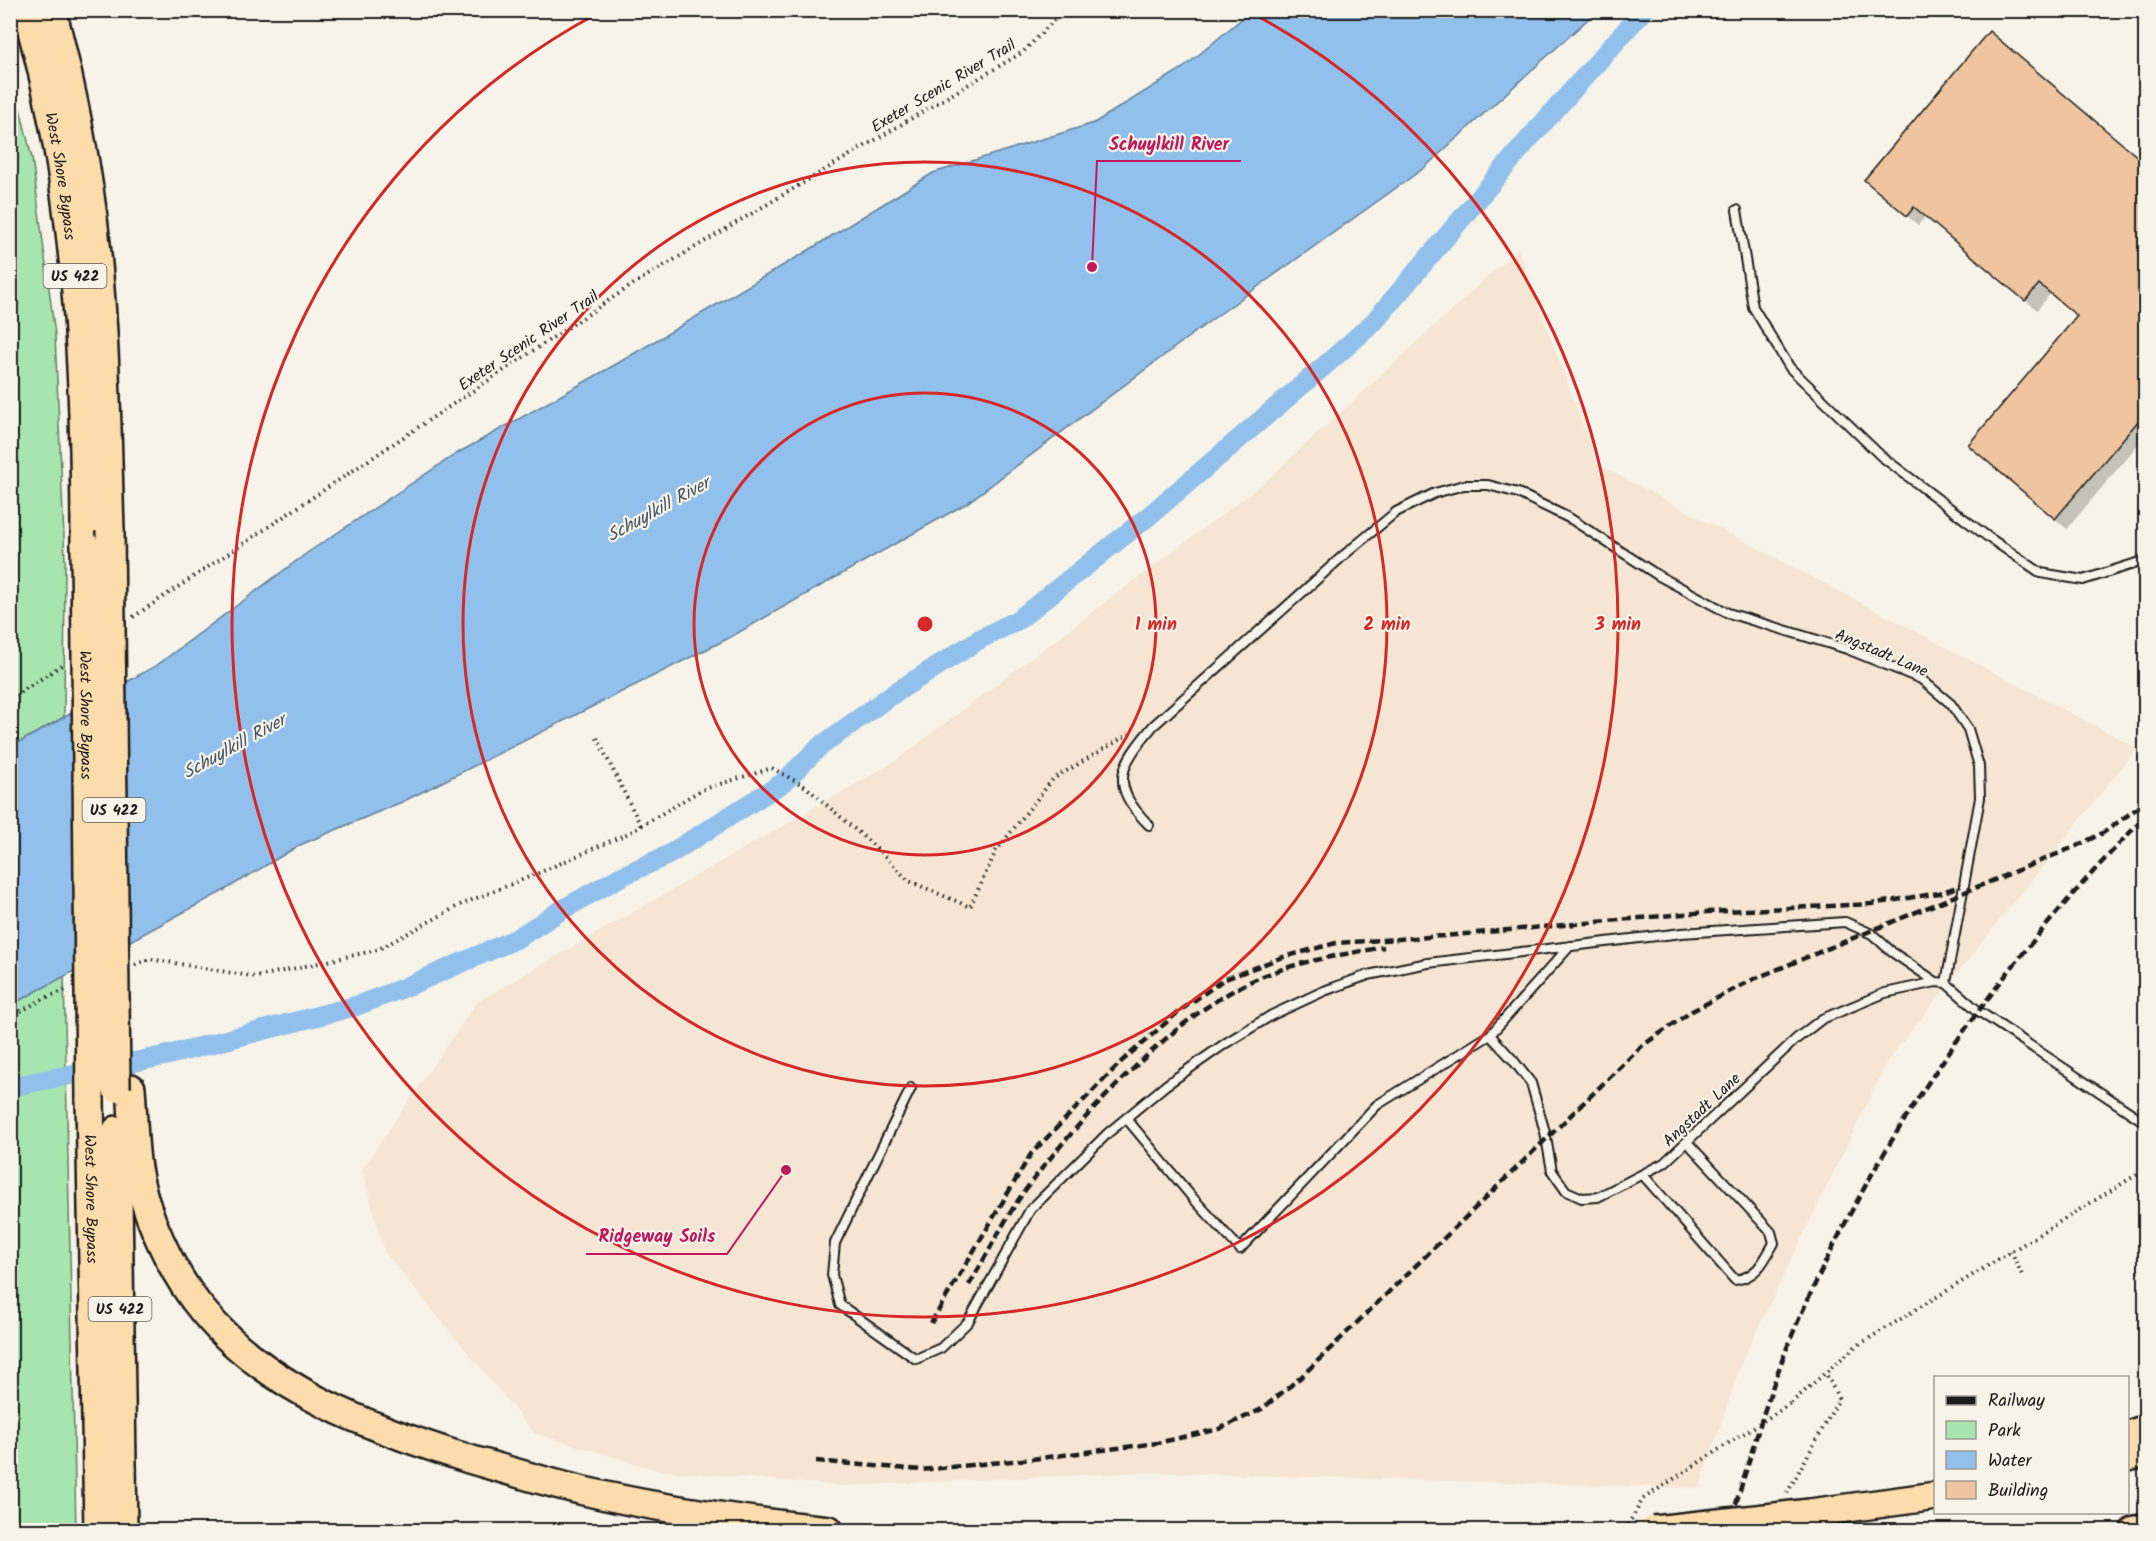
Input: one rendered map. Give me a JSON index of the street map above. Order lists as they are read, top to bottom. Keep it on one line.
{"streets":{"highway":["West Shore Bypass","US 422"],"lane":["Angstadt Lane"],"path":["Exeter Scenic River Trail"]},"water":["Schuylkill River"],"places":["Schuylkill River","Ridgeway Soils"],"legend":["Railway","Park","Water","Building"],"rings":["1 min","2 min","3 min"]}
